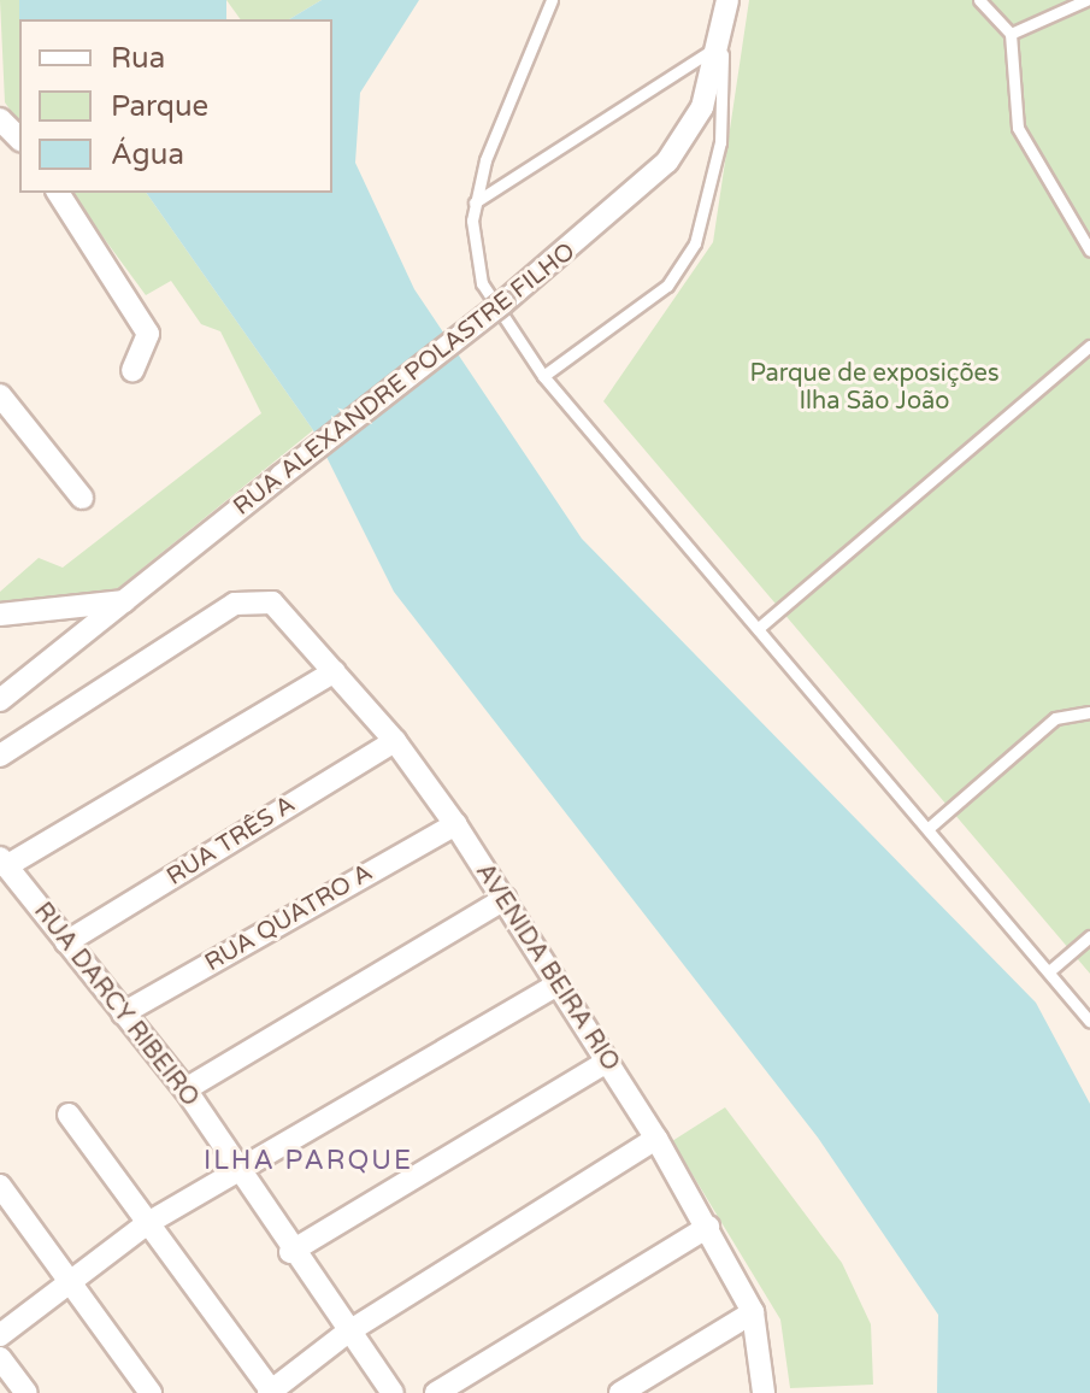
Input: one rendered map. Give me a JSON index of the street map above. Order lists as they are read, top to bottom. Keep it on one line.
{"streets":{"street":["RUA ALEXANDRE POLASTRE FILHO","RUA TRÊS A","RUA QUATRO A","AVENIDA BEIRA RIO","RUA DARCY RIBEIRO"]},"crossings":[["RUA TRÊS A","AVENIDA BEIRA RIO"],["RUA TRÊS A","RUA DARCY RIBEIRO"],["RUA QUATRO A","AVENIDA BEIRA RIO"],["RUA QUATRO A","RUA DARCY RIBEIRO"]],"districts":["ILHA PARQUE"],"parks":["Parque de exposições Ilha São João"],"legend":["Rua","Parque","Água"]}
